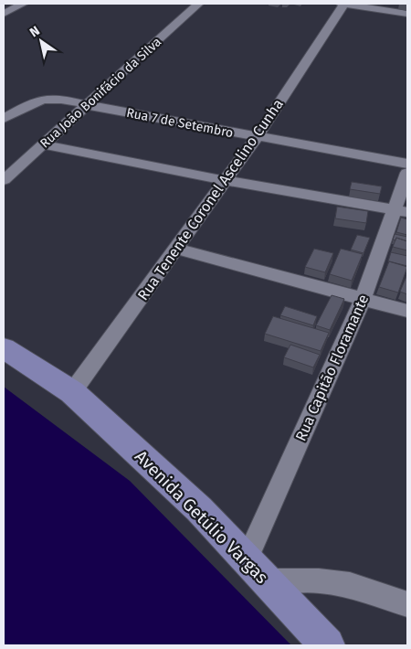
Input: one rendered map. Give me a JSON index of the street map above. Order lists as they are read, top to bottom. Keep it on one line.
{"streets":{"main road":["Avenida Getúlio Vargas"],"street":["Rua João Bonifácio da Silva","Rua 7 de Setembro","Rua Tenente Coronel Ascelino Cunha","Rua Capitão Floramante"]},"crossings":[["Rua João Bonifácio da Silva","Rua 7 de Setembro"],["Rua 7 de Setembro","Rua Tenente Coronel Ascelino Cunha"],["Rua Tenente Coronel Ascelino Cunha","Avenida Getúlio Vargas"],["Rua Capitão Floramante","Avenida Getúlio Vargas"]],"north":"top left"}
